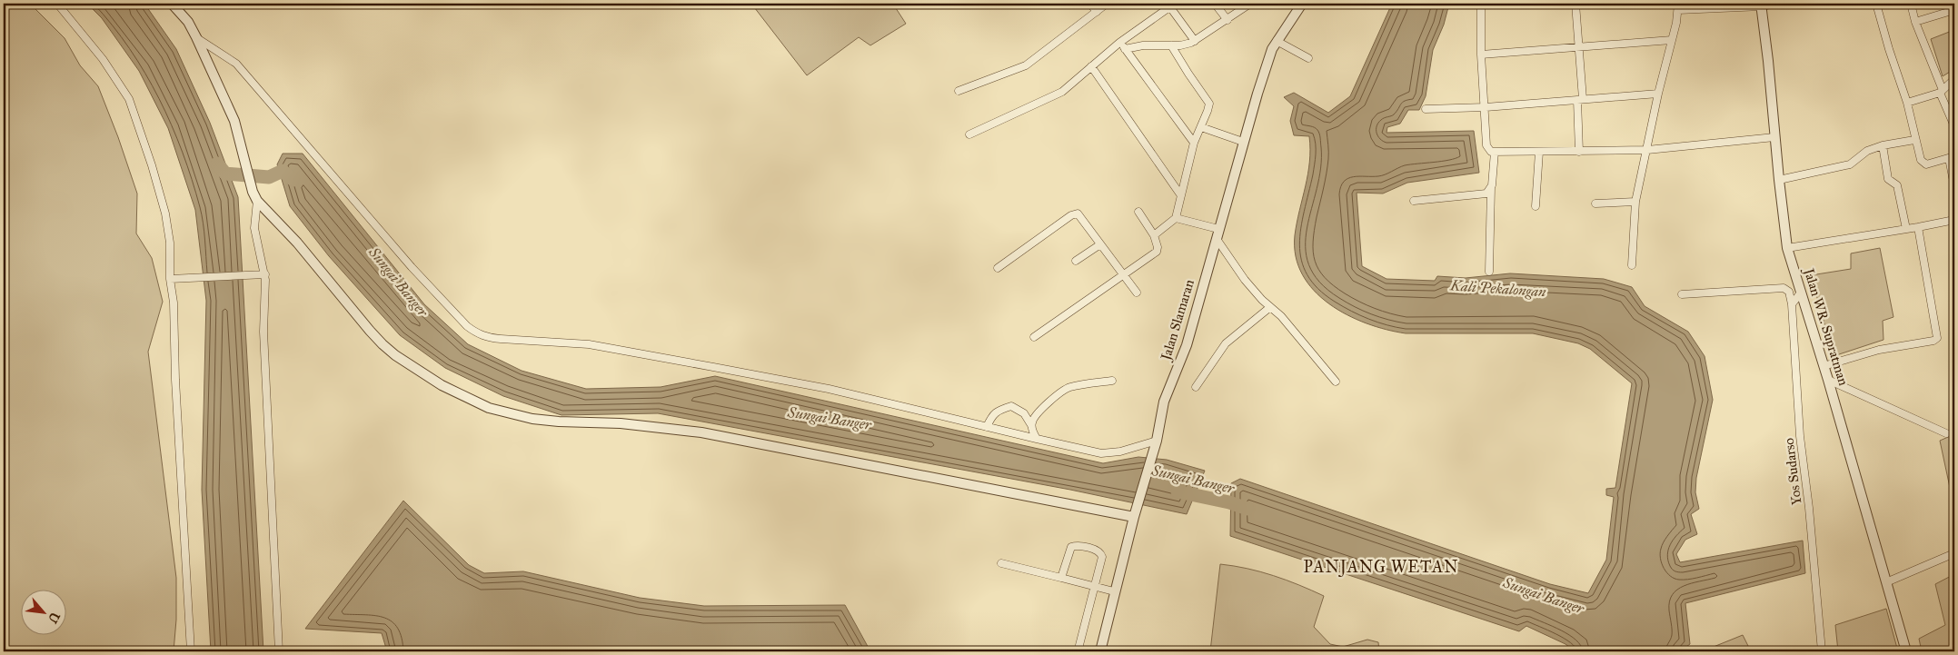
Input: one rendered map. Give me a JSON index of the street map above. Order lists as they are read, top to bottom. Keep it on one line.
{"streets":{"street":["Jalan Slamaran","Jalan WR. Supratman","Yos Sudarso"]},"districts":["PANJANG WETAN"],"water":["Sungai Banger","Kali Pekalongan"],"north":"bottom right"}
